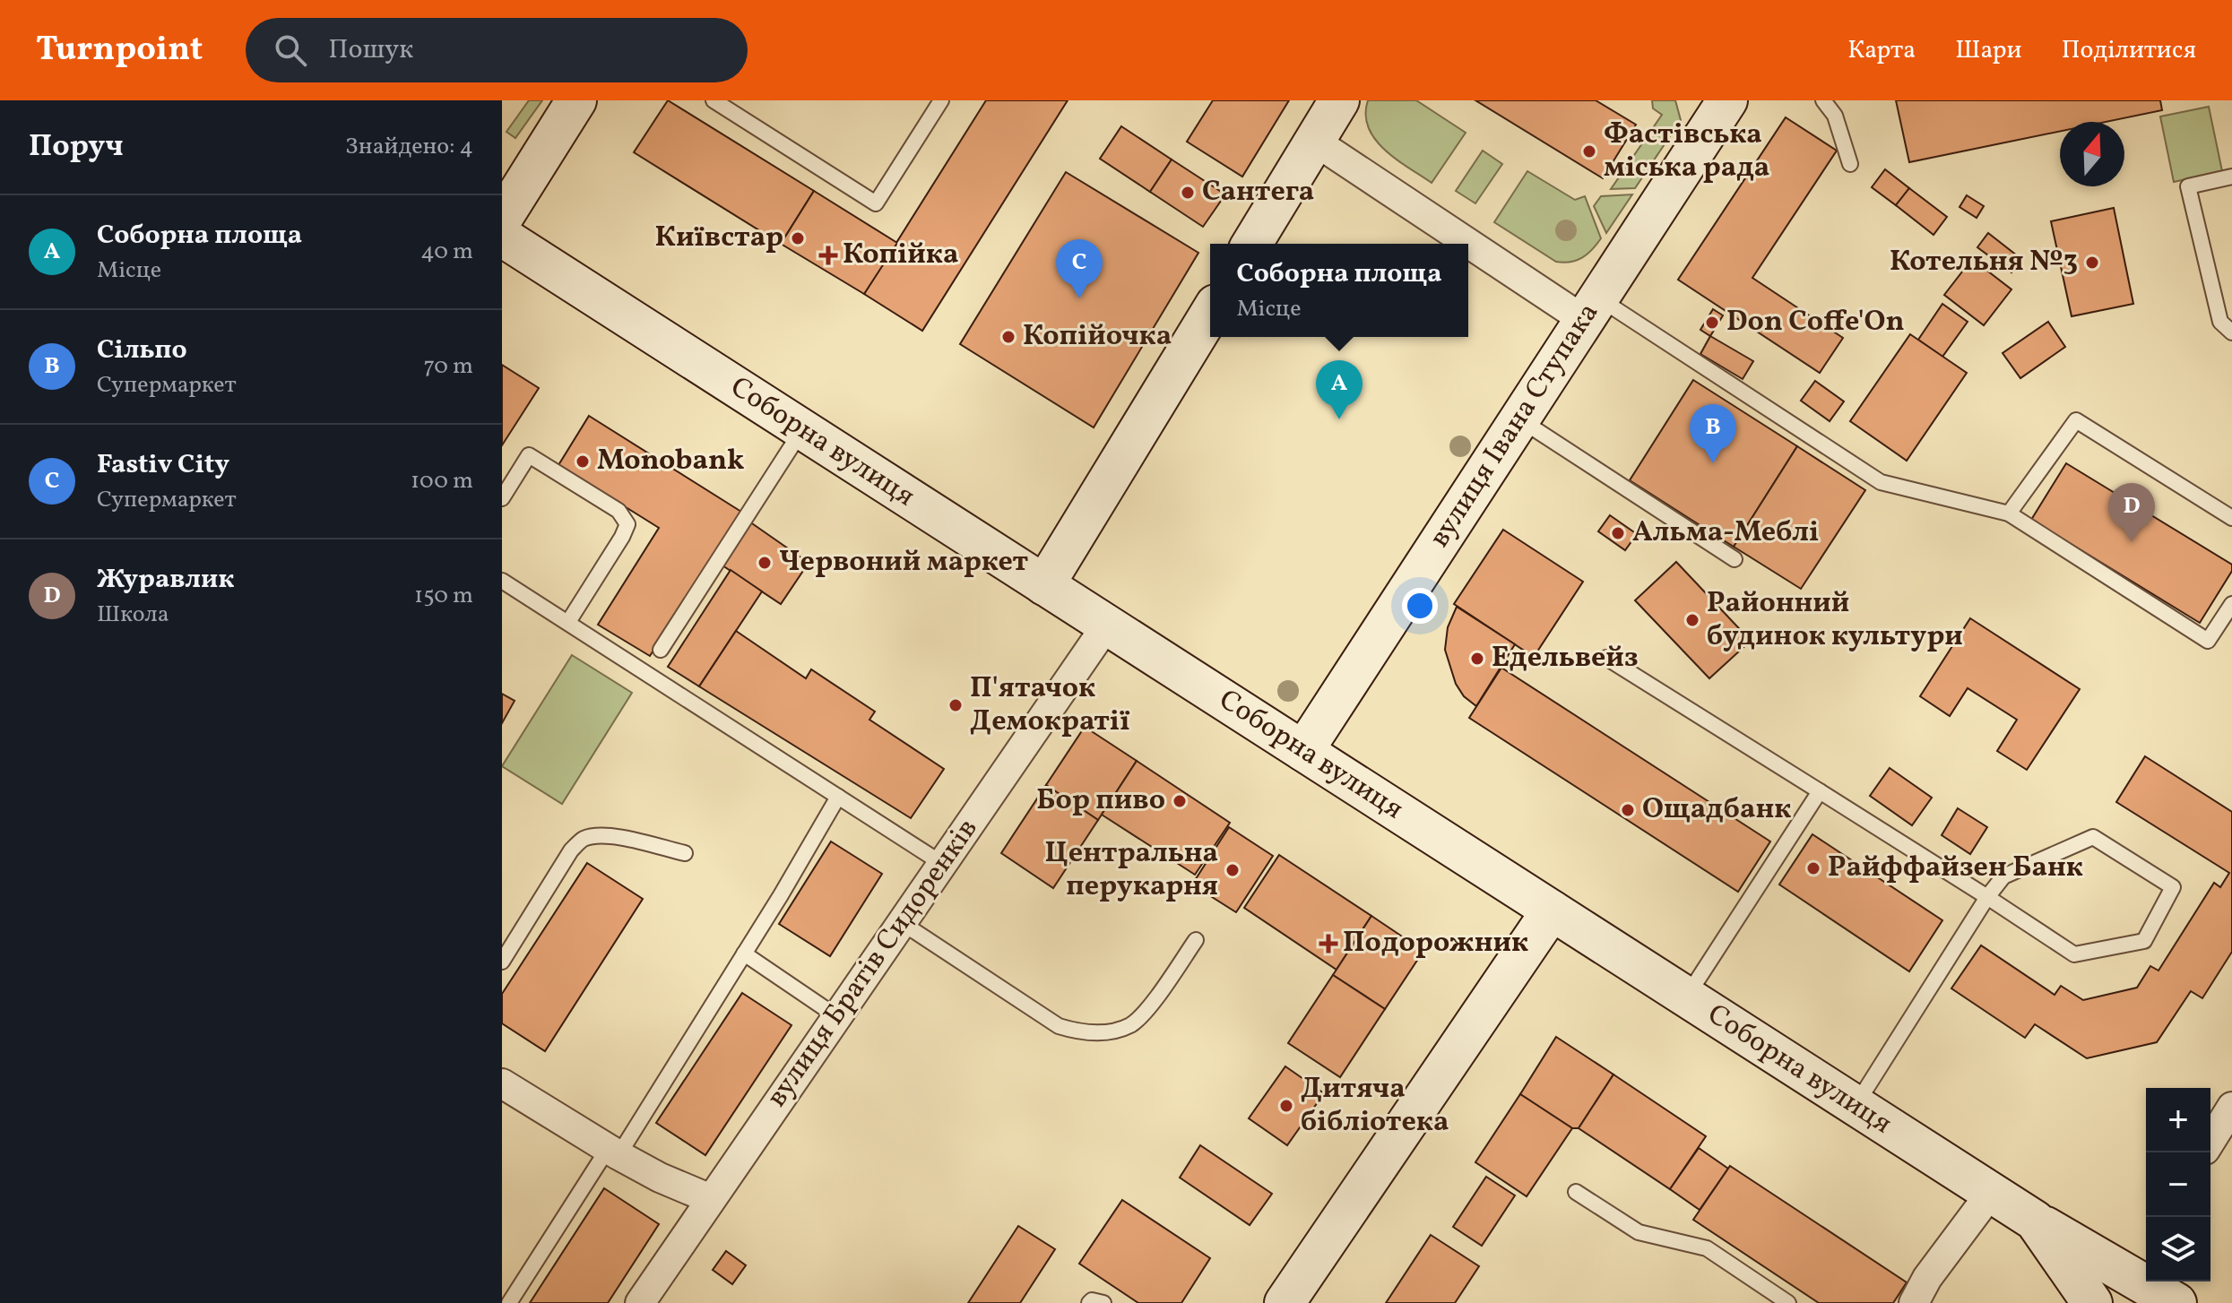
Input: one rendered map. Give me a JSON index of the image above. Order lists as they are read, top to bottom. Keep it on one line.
{"streets":{"main road":["вулиця Івана Ступака","Соборна вулиця"],"street":["вулиця Братів Сидоренків"]},"crossings":[["вулиця Івана Ступака","Соборна вулиця"],["Соборна вулиця","вулиця Братів Сидоренків"]],"places":{"other":["Фастівська міська рада","Сантега","Київстар","Котельня №3","Don Coffe'On","Копійочка","Monobank","Альма-Меблі","Червоний маркет","Районний будинок культури","Едельвейз","П'ятачок Демократії","Бор пиво","Ощадбанк","Райффайзен Банк","Центральна перукарня","Дитяча бібліотека"],"health":["Копійка","Подорожник"]},"north":"top","page":{"header":"Turnpoint","search":"Пошук","nav":["Карта","Шари","Поділитися"],"heading":["Поруч","Знайдено: 4"],"list":[{"mark":"A","name":"Соборна площа","note":"Місце","value":"40 m"},{"mark":"B","name":"Сільпо","note":"Супермаркет","value":"70 m"},{"mark":"C","name":"Fastiv City","note":"Супермаркет","value":"100 m"},{"mark":"D","name":"Журавлик","note":"Школа","value":"150 m"}],"pins":["C","A","B","D"],"popup":["Соборна площа","Місце"],"map_buttons":["+","−"]}}
